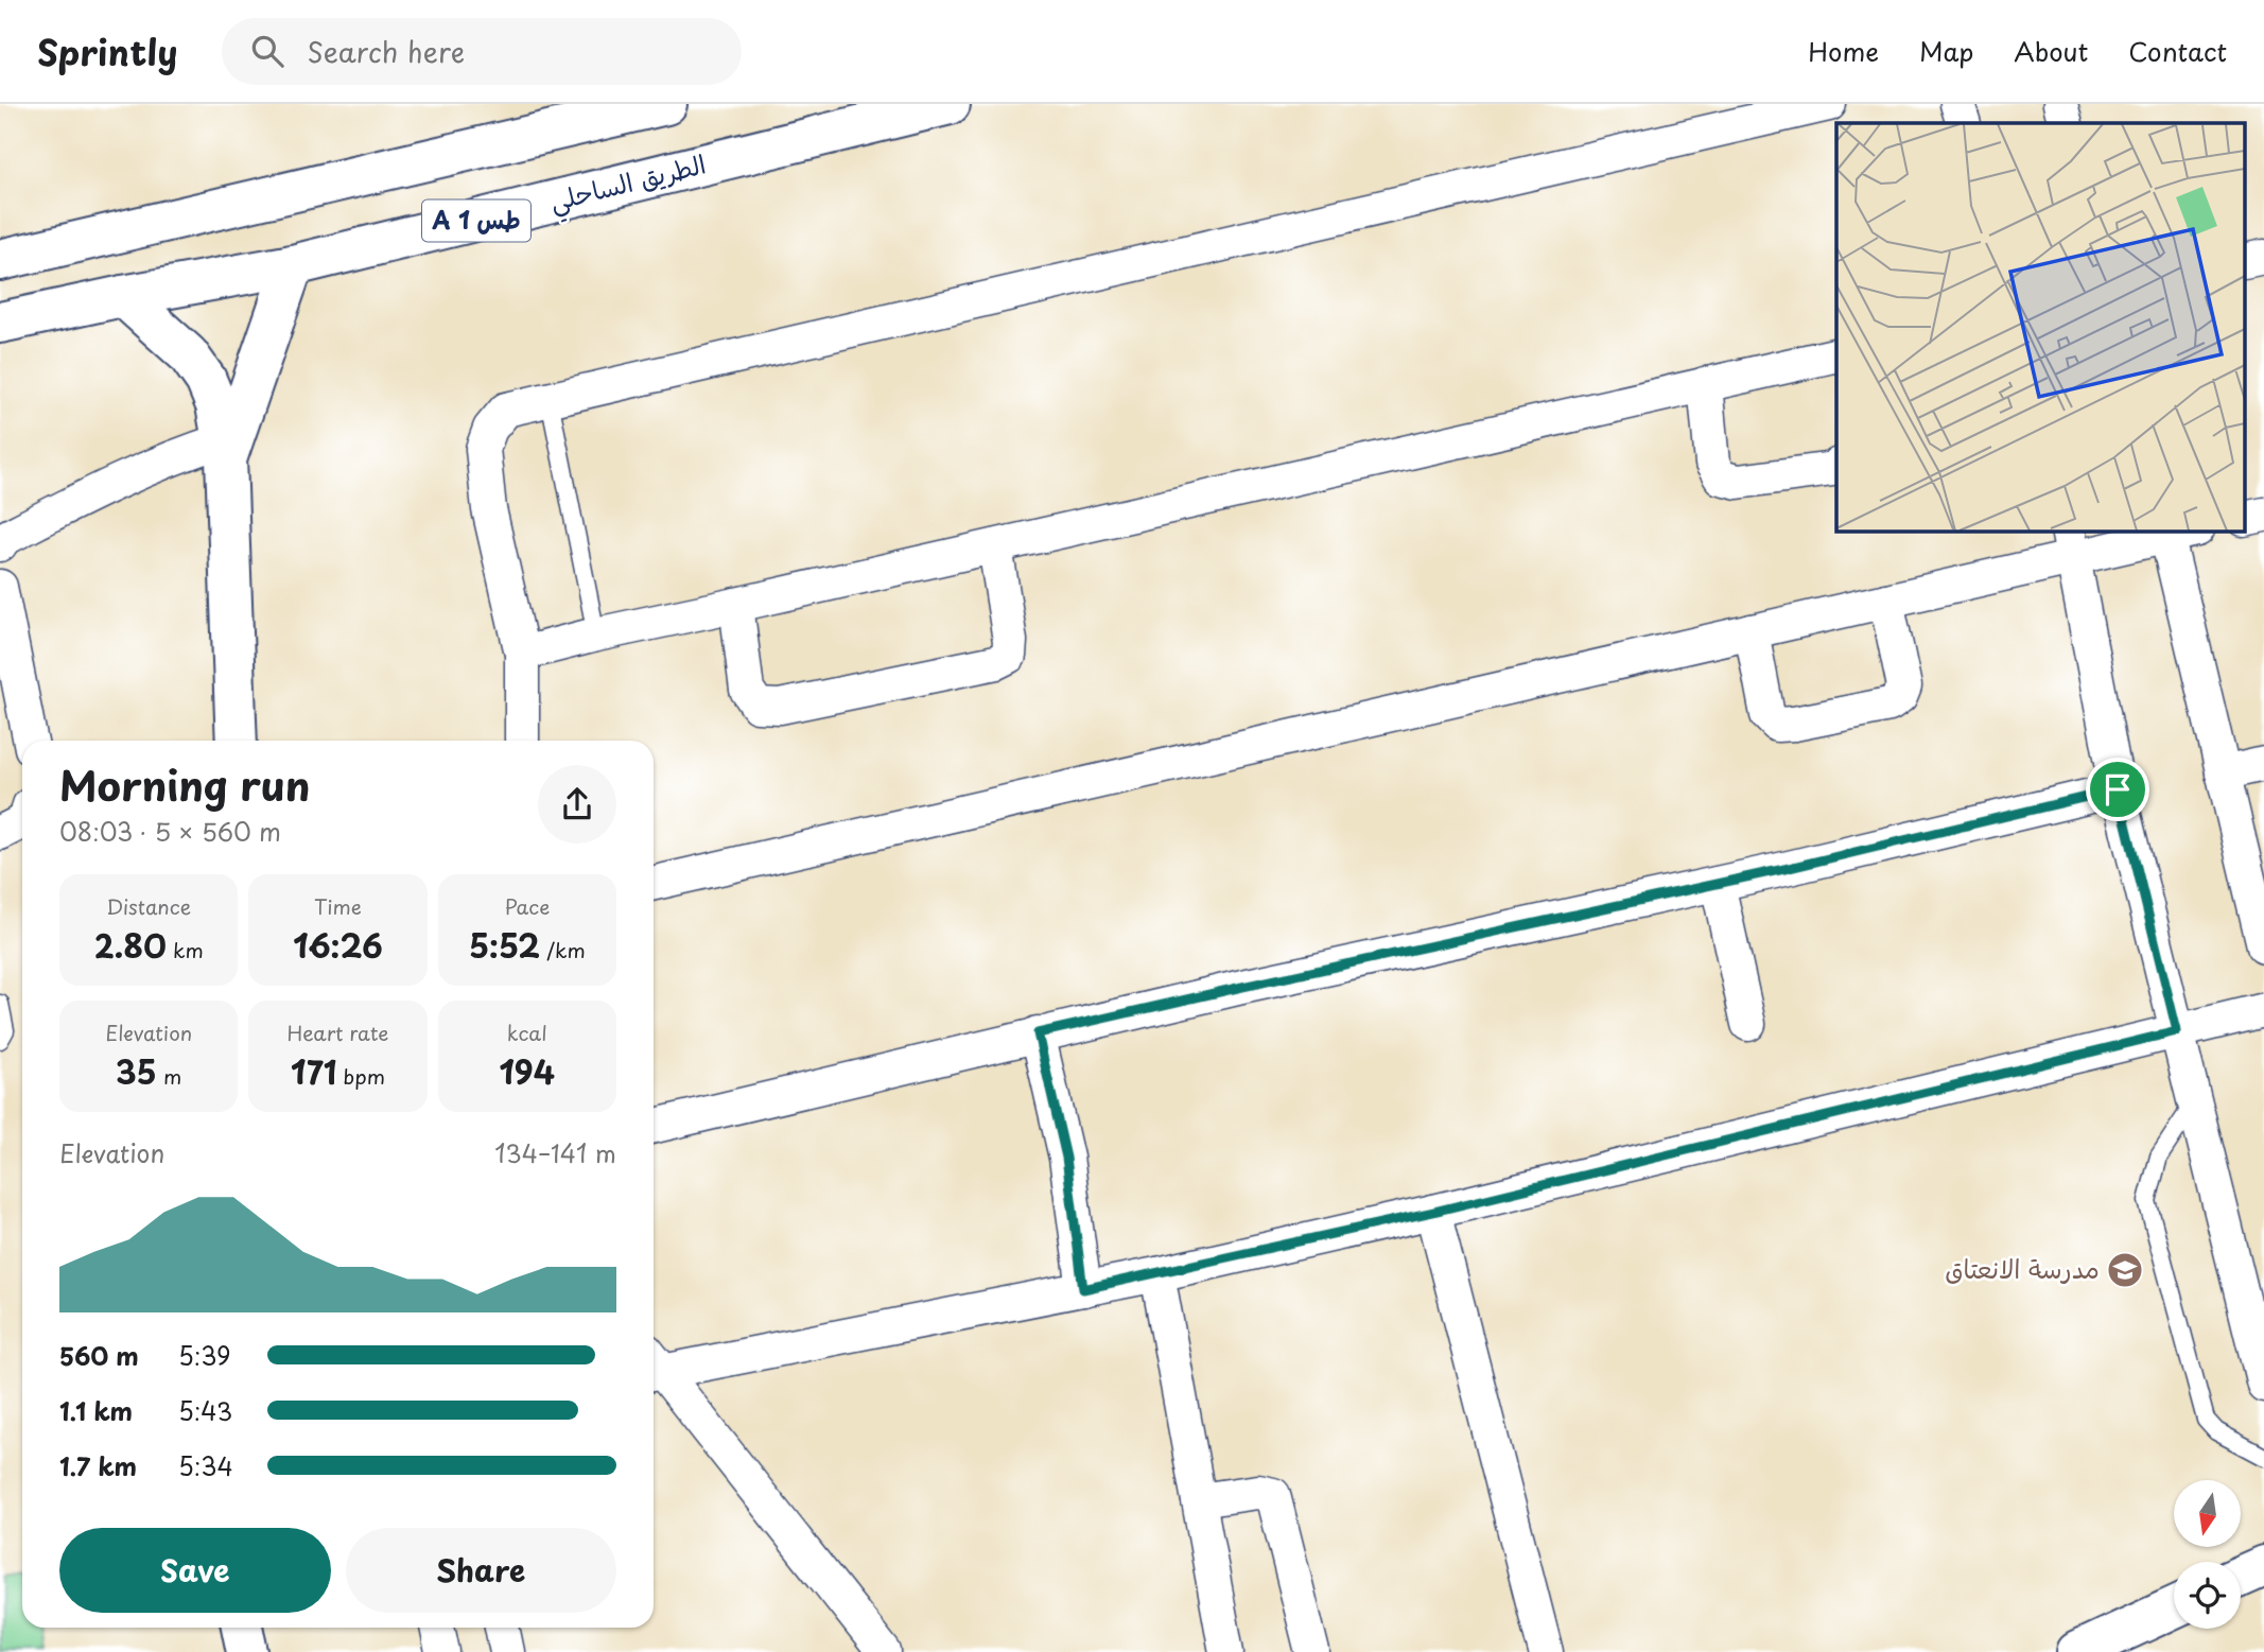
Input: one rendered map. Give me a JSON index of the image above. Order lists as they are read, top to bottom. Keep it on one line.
{"streets":{"main road":["الطريق الساحلي","A 1 طس"]},"places":{"school or university":["مدرسة الانعتاق"]},"north":"bottom","page":{"header":"Sprintly","search":"Search here","nav":["Home","Map","About","Contact"],"heading":["Morning run","08:03 · 5 × 560 m"],"stats":[["Distance","2.80 km"],["Time","16:26"],["Pace","5:52 /km"],["Elevation","35 m"],["Heart rate","171 bpm"],["kcal","194"]],"chart":["Elevation","134–141 m"],"list":[{"name":"560 m","note":"5:39"},{"name":"1.1 km","note":"5:43"},{"name":"1.7 km","note":"5:34"}],"buttons":["Save","Share"]}}
